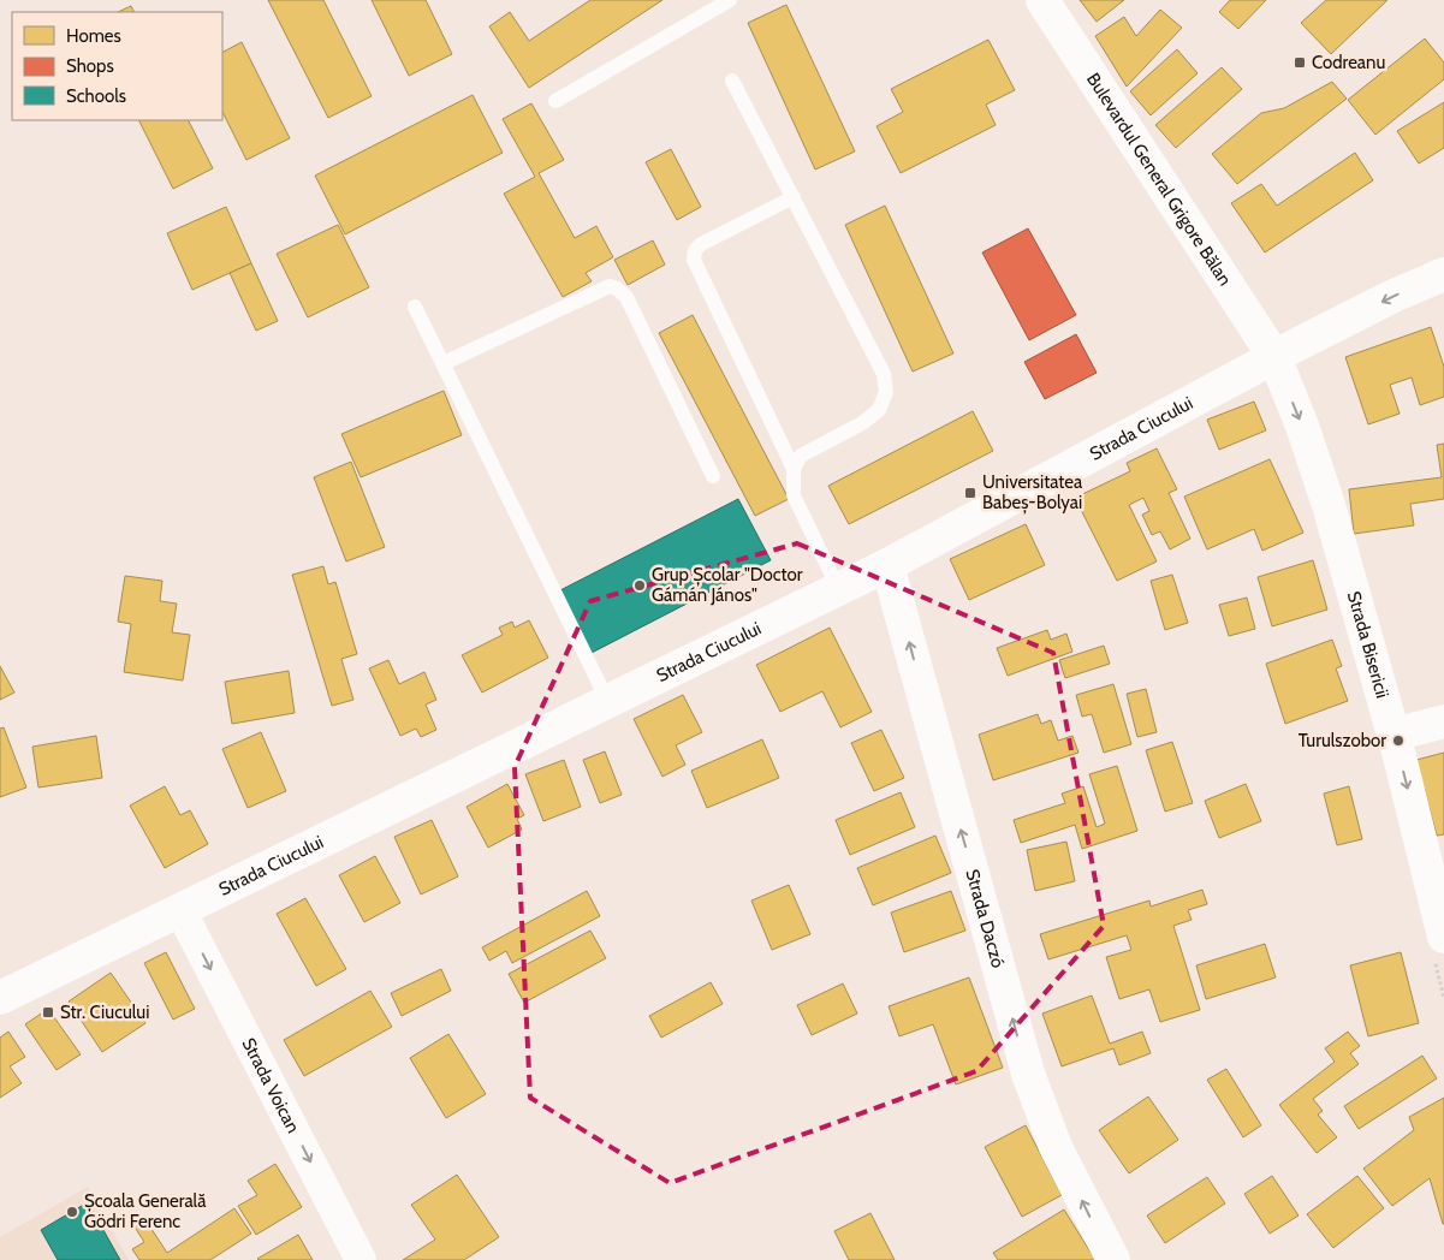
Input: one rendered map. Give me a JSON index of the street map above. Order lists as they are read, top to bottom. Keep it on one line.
{"streets":{"main road":["Bulevardul General Grigore Bălan","Strada Ciucului","Strada Bisericii","Strada Daczó"],"street":["Strada Voican"]},"crossings":[["Bulevardul General Grigore Bălan","Strada Ciucului"],["Bulevardul General Grigore Bălan","Strada Bisericii"],["Strada Ciucului","Strada Bisericii"],["Strada Ciucului","Strada Daczó"],["Strada Ciucului","Strada Voican"]],"one_way":["Strada Bisericii","Strada Daczó","Strada Voican"],"places":{"transit":["Codreanu","Universitatea Babeș-Bolyai","Str. Ciucului"],"other":["Grup Școlar \"Doctor Gámán János\"","Turulszobor","Școala Generală Gödri Ferenc"]},"legend":["Homes","Shops","Schools"]}
